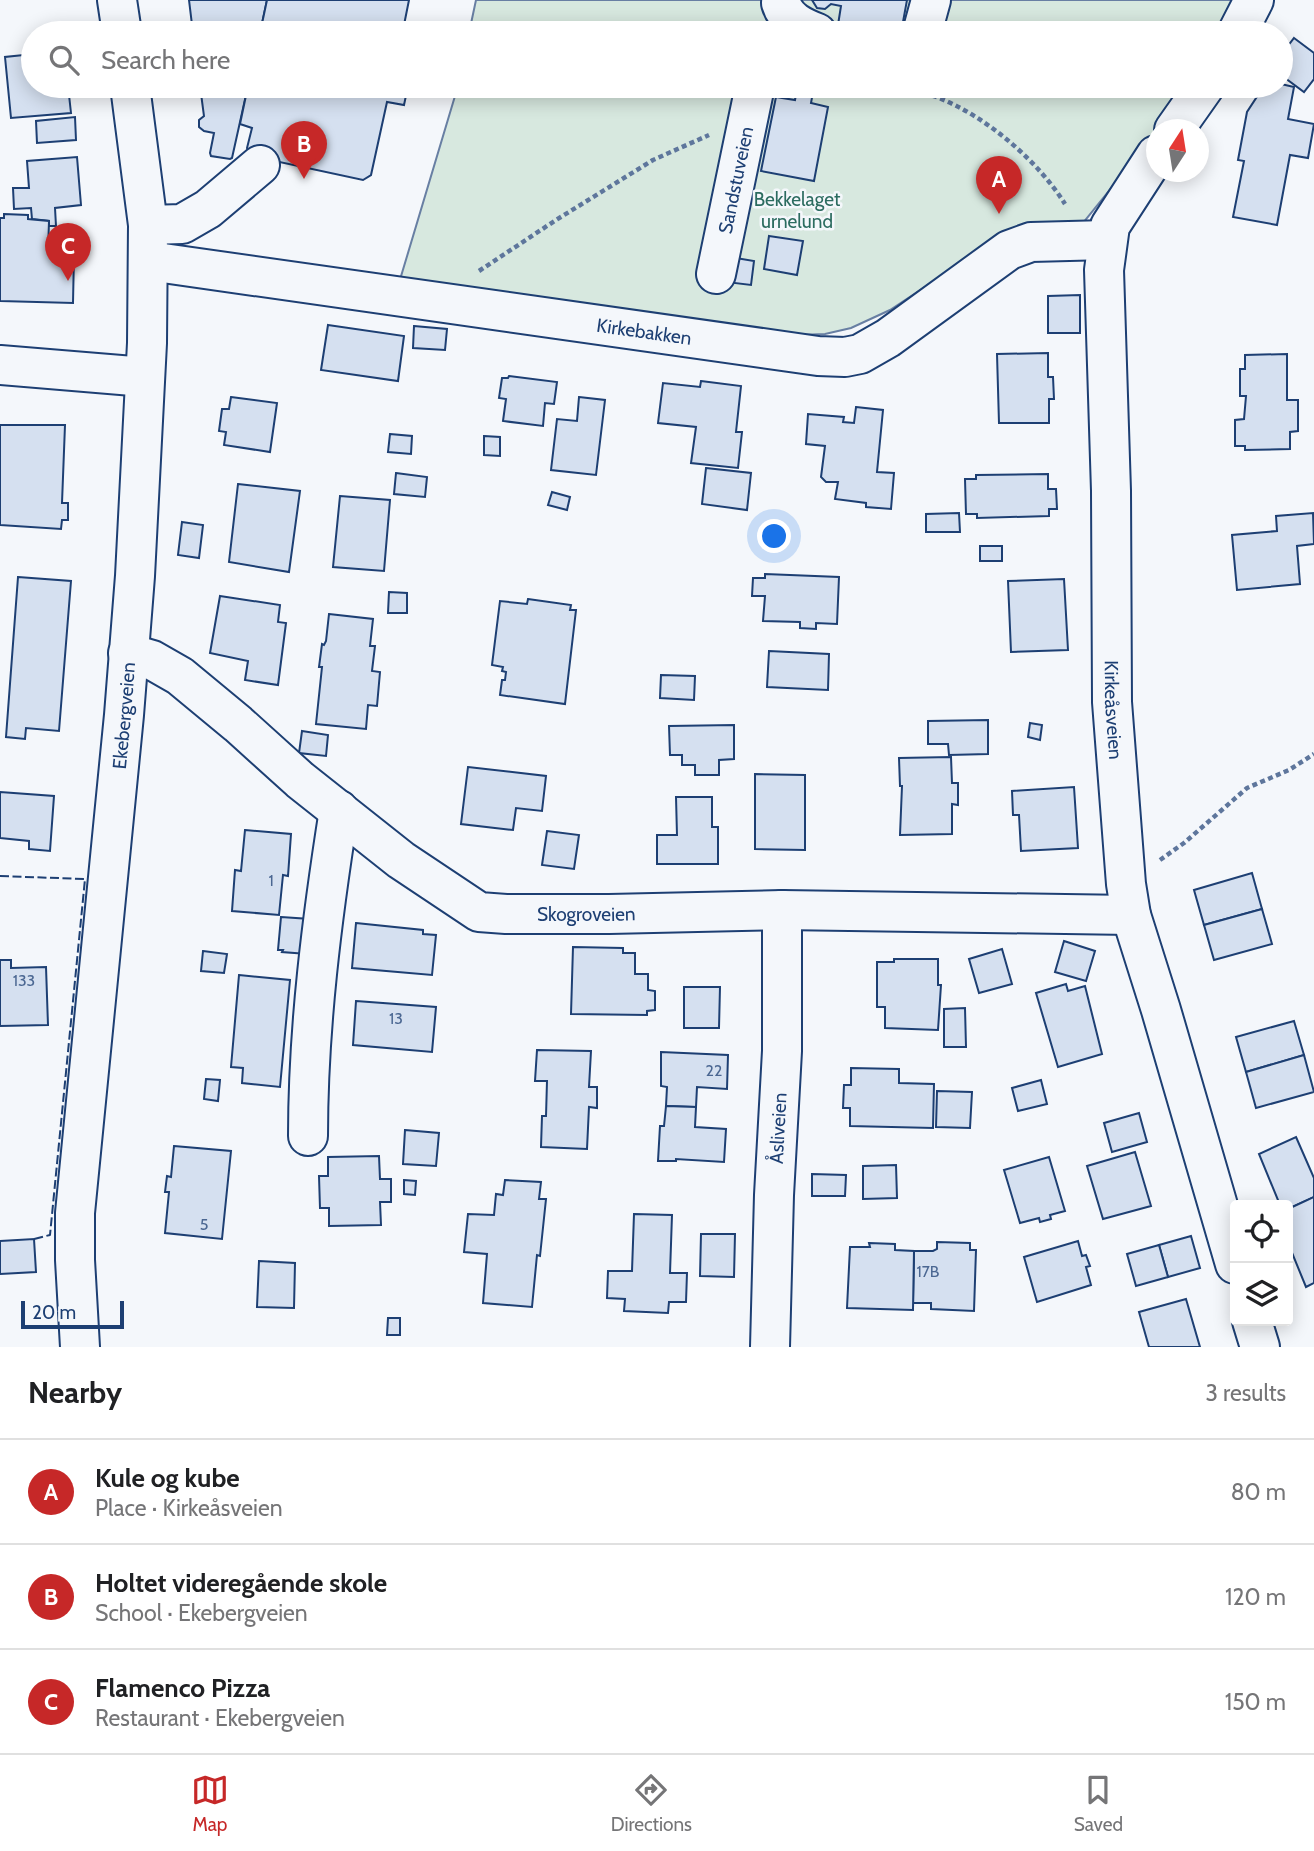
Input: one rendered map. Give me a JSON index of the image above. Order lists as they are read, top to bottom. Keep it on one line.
{"streets":{"street":["Sandstuveien","Kirkebakken","Kirkeåsveien","Ekebergveien","Skogroveien","Åsliveien"]},"crossings":[["Kirkebakken","Kirkeåsveien"],["Kirkebakken","Ekebergveien"],["Kirkeåsveien","Skogroveien"],["Ekebergveien","Skogroveien"],["Skogroveien","Åsliveien"]],"parks":["Bekkelaget urnelund"],"house_numbers":["1","133","13","22","5","17B"],"scale_bar":"20 m","north":"top","page":{"search":"Search here","pins":["B","A","C"],"scale":"20 m","heading":["Nearby","3 results"],"list":[{"mark":"A","name":"Kule og kube","note":"Place · Kirkeåsveien","value":"80 m"},{"mark":"B","name":"Holtet videregående skole","note":"School · Ekebergveien","value":"120 m"},{"mark":"C","name":"Flamenco Pizza","note":"Restaurant · Ekebergveien","value":"150 m"}],"nav":["Map","Directions","Saved"]}}
